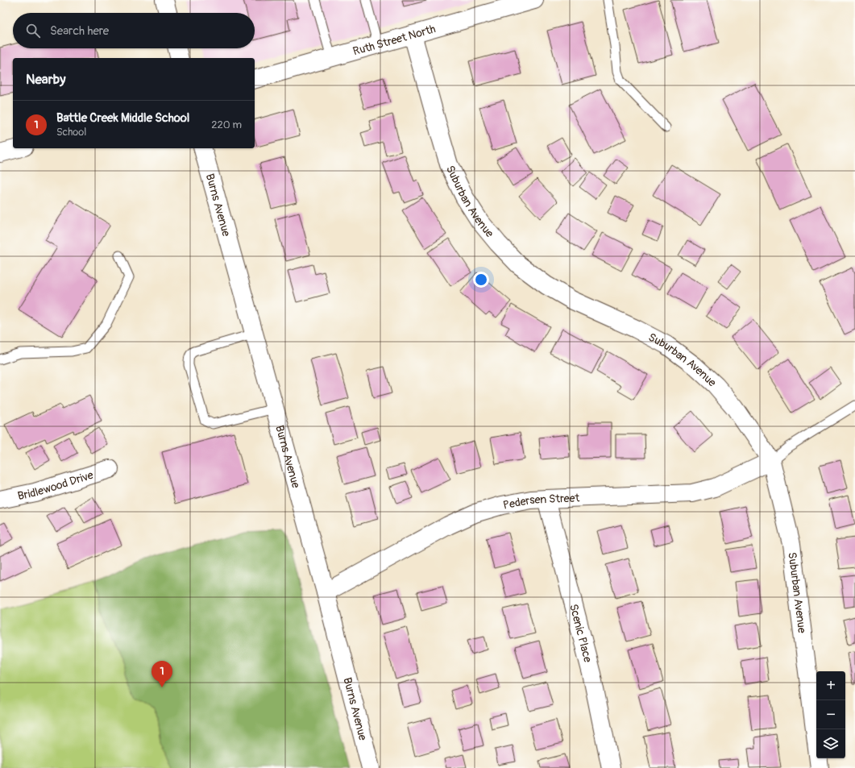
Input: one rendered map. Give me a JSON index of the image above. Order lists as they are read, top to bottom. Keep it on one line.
{"streets":{"street":["Ruth Street North","Suburban Avenue","Burns Avenue","Bridlewood Drive","Pedersen Street","Scenic Place"]},"crossings":[["Ruth Street North","Suburban Avenue"],["Suburban Avenue","Pedersen Street"],["Burns Avenue","Pedersen Street"],["Pedersen Street","Scenic Place"]],"page":{"search":"Search here","heading":"Nearby","list":[{"mark":"1","name":"Battle Creek Middle School","note":"School","value":"220 m"}],"pins":"1","map_buttons":["+","−"]}}
